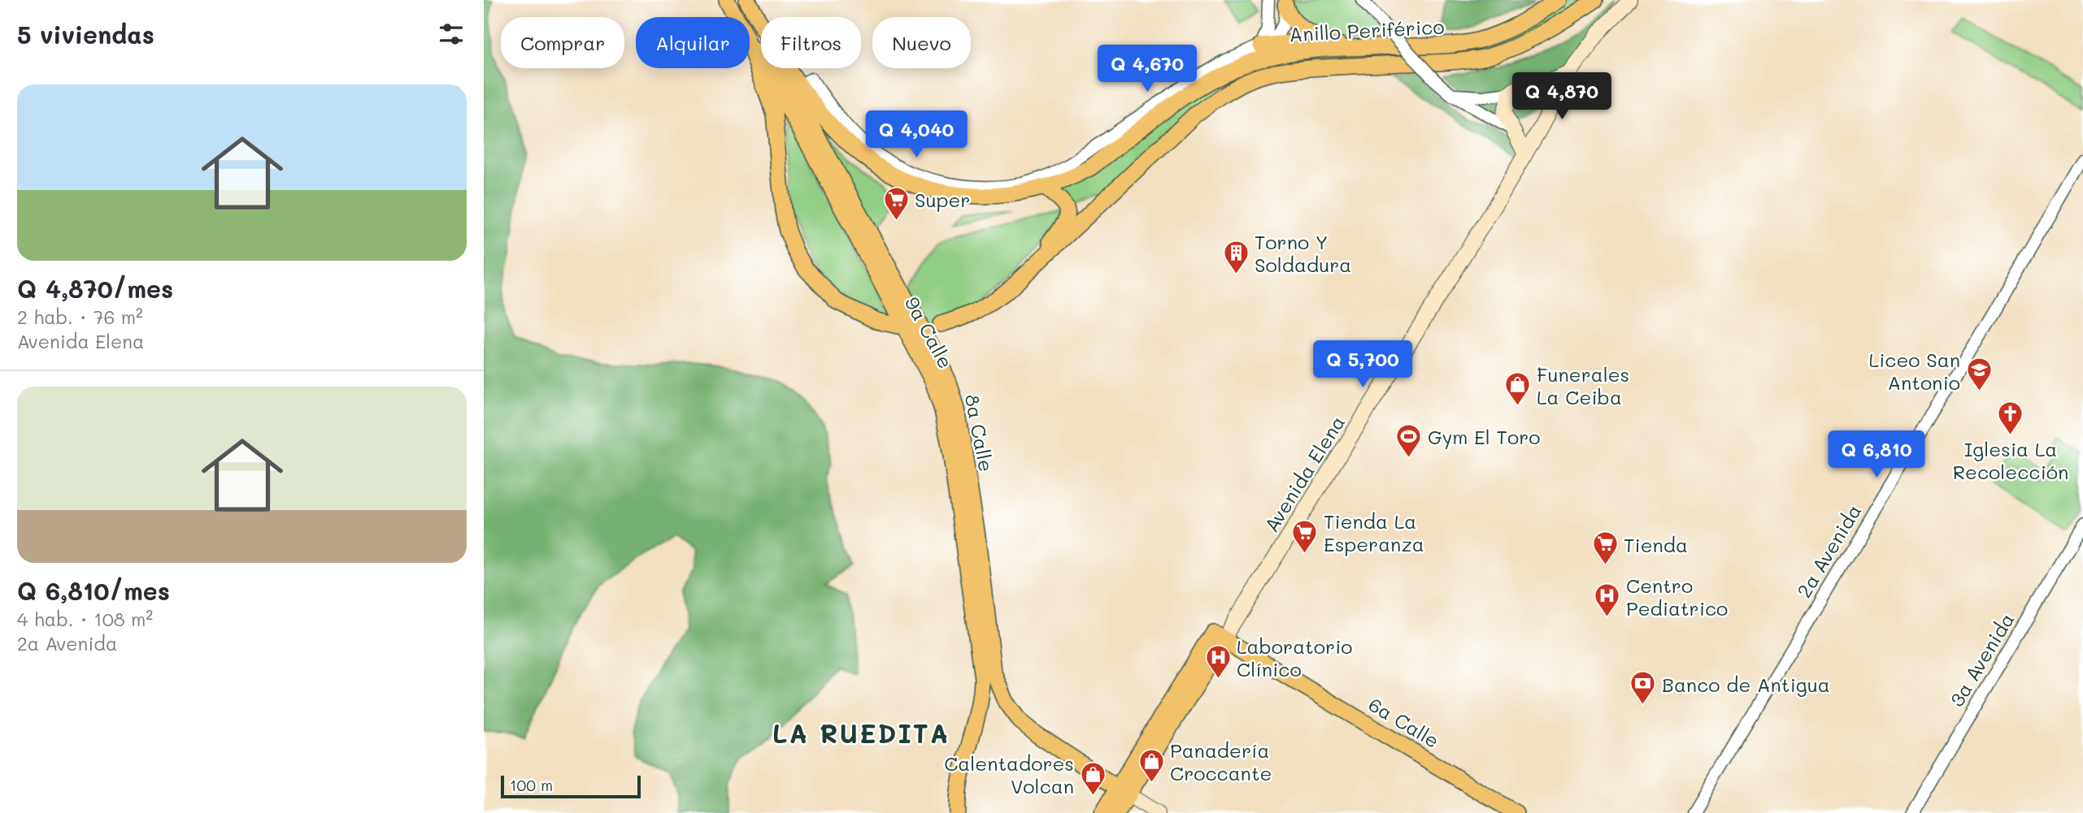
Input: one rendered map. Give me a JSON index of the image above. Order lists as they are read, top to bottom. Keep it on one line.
{"streets":{"main road":["Anillo Periférico","9a Calle","8a Calle","Avenida Elena","6a Calle"],"street":["2a Avenida","3a Avenida"]},"crossings":[["8a Calle","Avenida Elena"],["Avenida Elena","6a Calle"]],"districts":["LA RUEDITA"],"places":{"supermarket":["Super","Tienda La Esperanza","Tienda"],"building":["Torno Y Soldadura"],"school or university":["Liceo San Antonio"],"shop":["Funerales La Ceiba","Panadería Croccante","Calentadores Volcan"],"church":["Iglesia La Recolección"],"sports":["Gym El Toro"],"hospital":["Centro Pediatrico","Laboratorio Clínico"],"bank":["Banco de Antigua"]},"scale_bar":"100 m","page":{"heading":"5 viviendas","chip":["Comprar","Alquilar","Filtros","Nuevo"],"price":["Q 4,670","Q 4,870","Q 4,040","Q 5,700","Q 6,810"],"list":[{"name":"Q 4,870/mes","note":"2 hab. · 76 m² · Avenida Elena"},{"name":"Q 6,810/mes","note":"4 hab. · 108 m² · 2a Avenida"}],"scale":"100 m"}}
